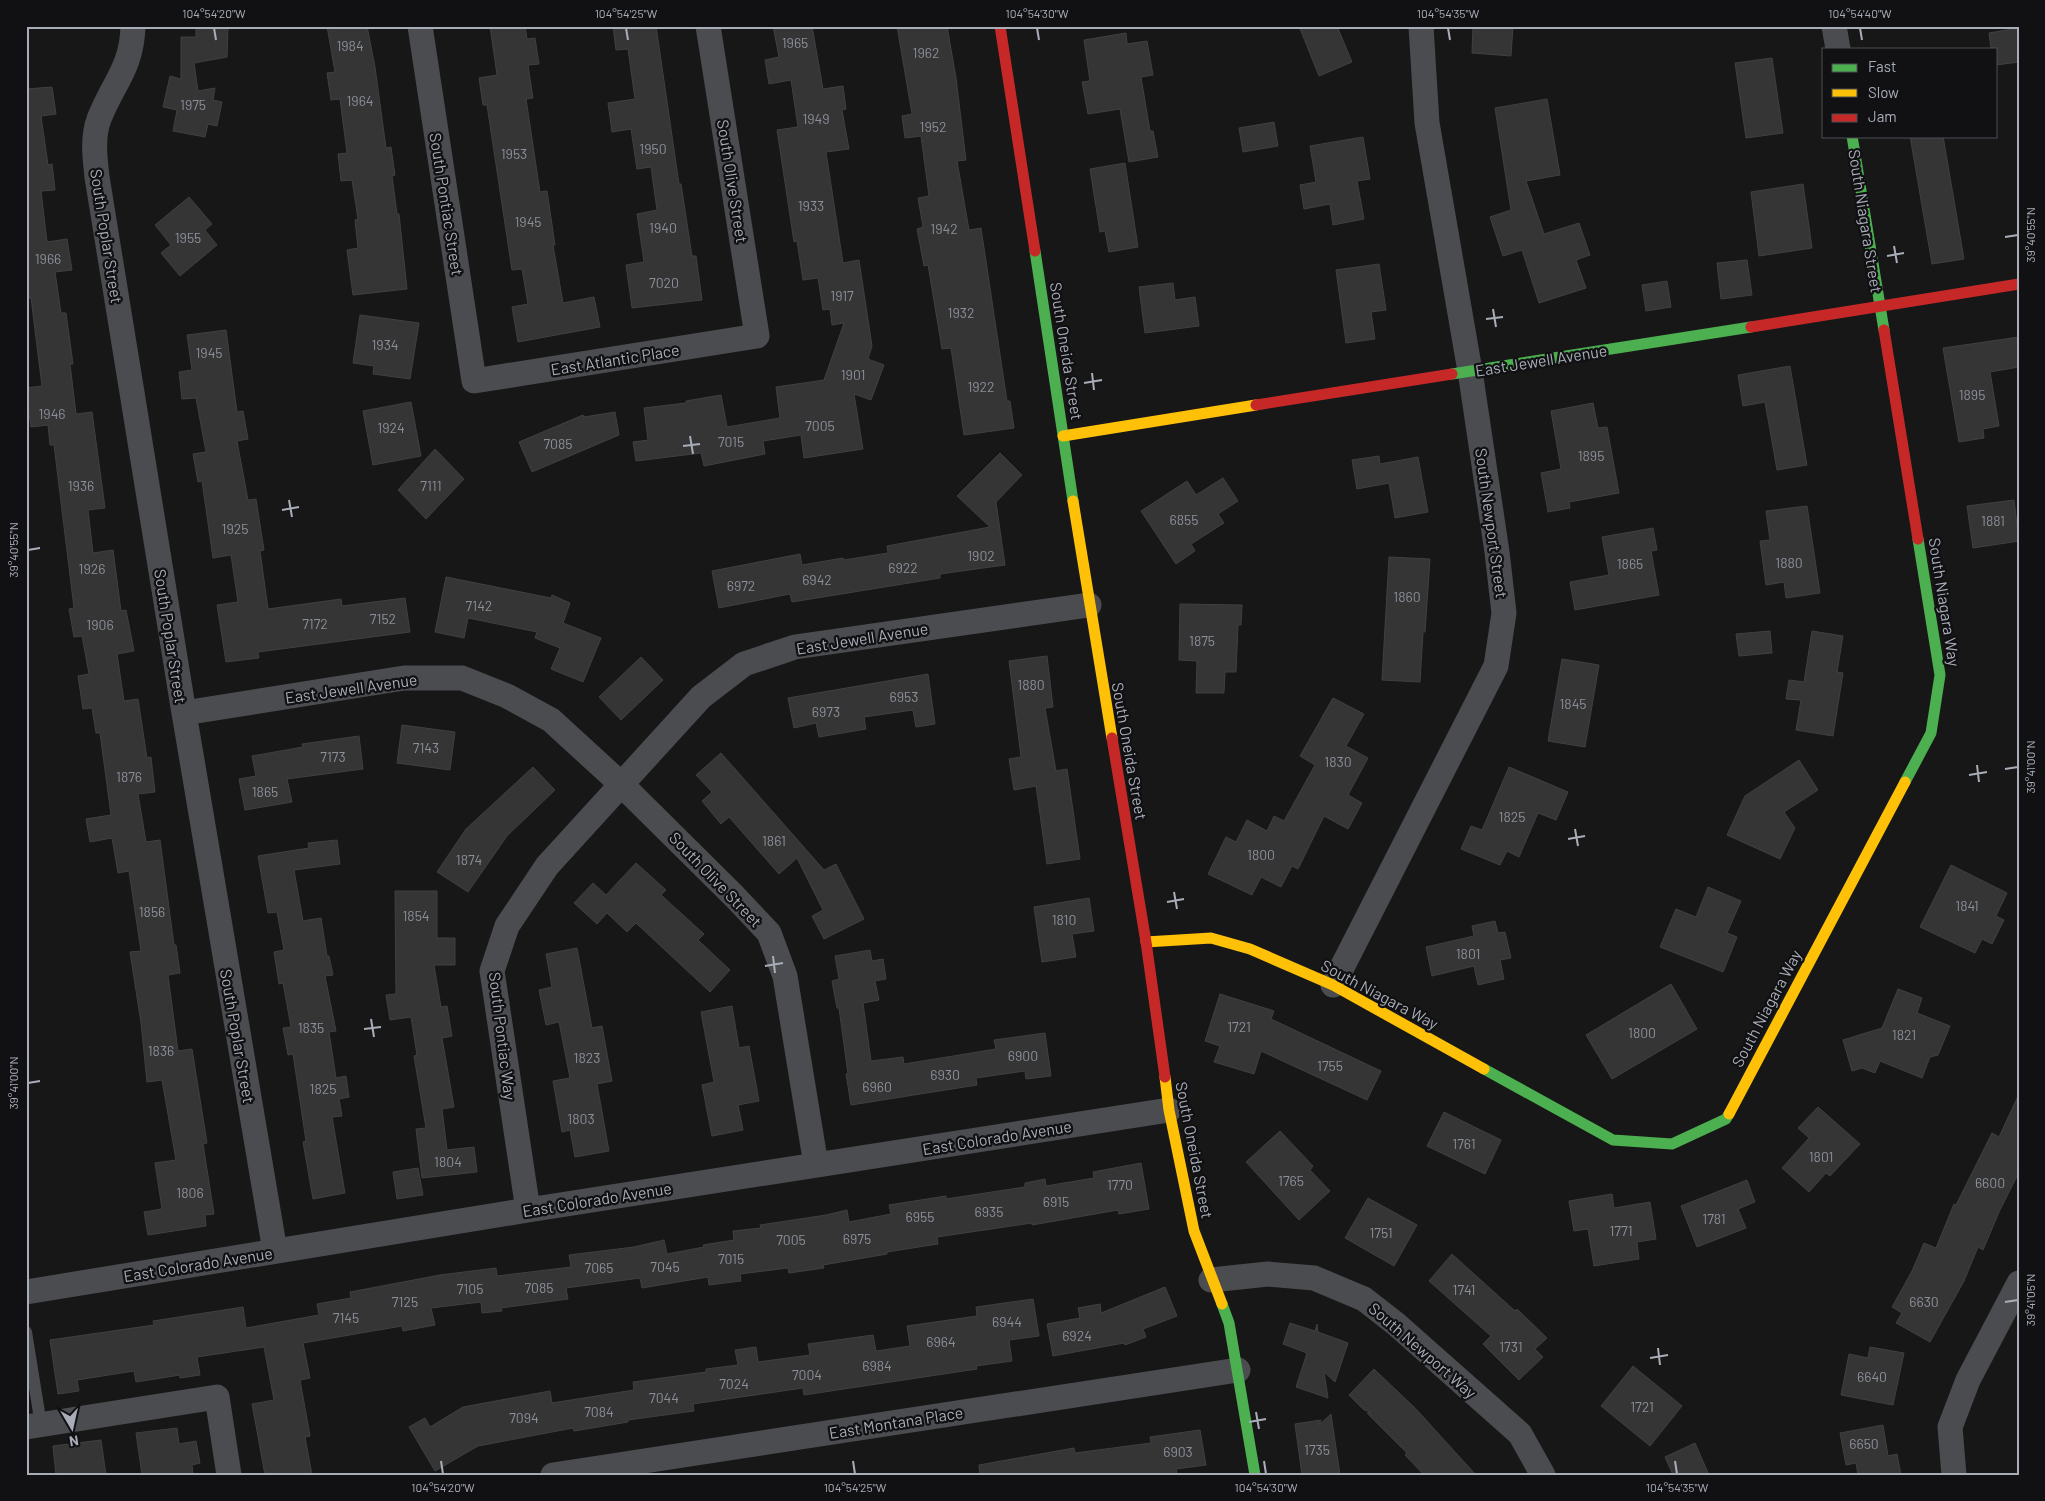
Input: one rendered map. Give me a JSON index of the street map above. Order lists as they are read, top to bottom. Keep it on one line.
{"streets":{"street":["South Olive Street","South Pontiac Street","South Niagara Street","South Poplar Street","South Oneida Street","East Atlantic Place","East Jewell Avenue","South Newport Street","South Niagara Way","South Pontiac Way","East Colorado Avenue","South Newport Way","East Montana Place"]},"crossings":[["South Olive Street","East Atlantic Place"],["South Olive Street","East Jewell Avenue"],["South Olive Street","South Pontiac Way"],["South Olive Street","East Colorado Avenue"],["South Pontiac Street","East Atlantic Place"],["South Niagara Street","East Jewell Avenue"],["South Niagara Street","South Niagara Way"],["South Poplar Street","East Jewell Avenue"],["South Poplar Street","East Colorado Avenue"],["South Oneida Street","East Jewell Avenue"],["South Oneida Street","South Niagara Way"],["South Oneida Street","East Colorado Avenue"],["South Oneida Street","South Newport Way"],["South Oneida Street","East Montana Place"],["East Jewell Avenue","South Newport Street"],["East Jewell Avenue","South Niagara Way"],["East Jewell Avenue","South Pontiac Way"],["South Newport Street","South Niagara Way"],["South Pontiac Way","East Colorado Avenue"]],"house_numbers":["1965","1984","1962","1964","1975","1949","1952","1950","1953","1933","1945","1940","1942","1955","1966","7020","1917","1932","1934","1945","1901","1922","1895","1946","7005","1924","7015","7085","1895","1936","7111","6855","1881","1925","1902","1880","1865","6922","1926","6942","6972","1860","7142","7152","7172","1906","1875","1880","6953","1845","6973","7143","7173","1830","1876","1865","1825","1861","1800","1874","1841","1856","1854","1810","1801","1721","1835","1800","1821","1836","6900","1823","1755","6930","6960","1825","1803","1761","1801","1804","1765","6600","1770","1806","6915","6935","6955","1781","1771","1751","6975","7005","7015","7045","7065","7085","7105","1741","7125","6630","7145","6944","6924","6964","1731","6984","7004","6640","7024","7044","1721","7084","7094","6650","1735","6903"],"legend":["Fast","Slow","Jam"],"north":"bottom","coordinates":["104°54'20\"W","104°54'25\"W","104°54'30\"W","104°54'35\"W","104°54'40\"W","39°40'55\"N","39°41'00\"N","39°41'05\"N"]}
